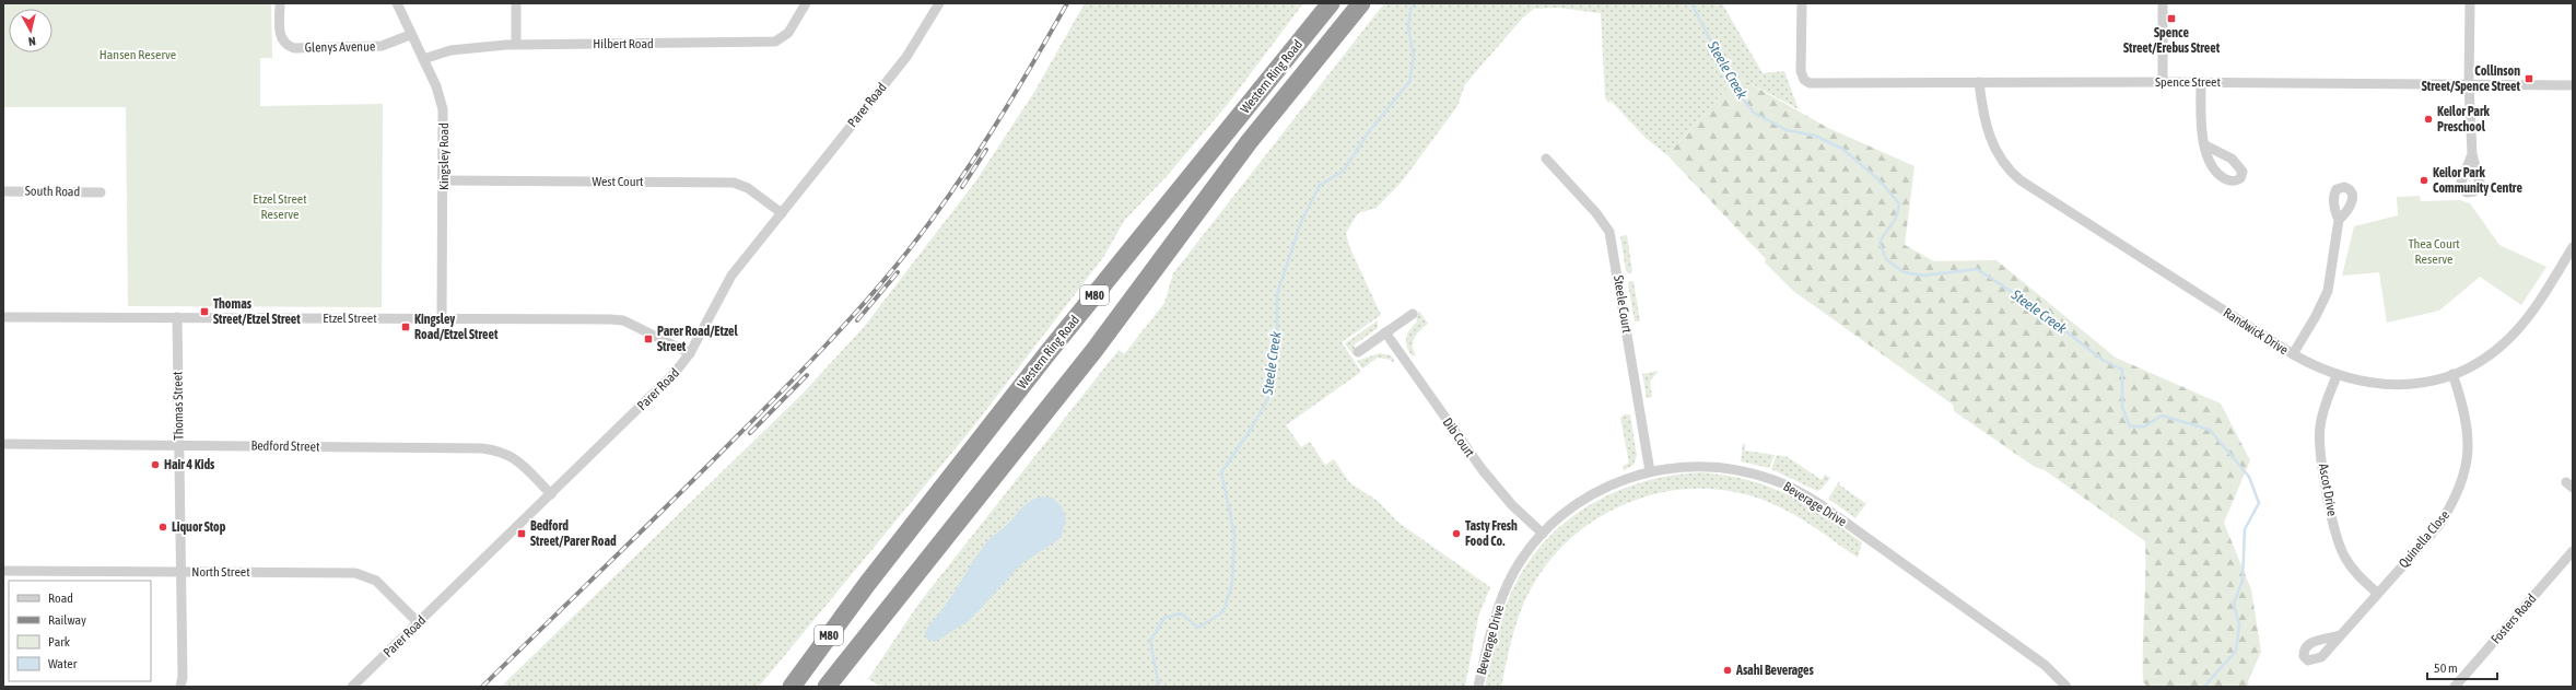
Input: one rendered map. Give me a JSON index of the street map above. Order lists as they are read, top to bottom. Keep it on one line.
{"streets":{"highway":["Western Ring Road","M80"],"street":["Hilbert Road","Glenys Avenue","Spence Street","Parer Road","Kingsley Road","West Court","South Road","Steele Court","Etzel Street","Randwick Drive","Thomas Street","Dib Court","Bedford Street","Ascot Drive","Beverage Drive","Quinella Close","North Street","Fosters Road"]},"crossings":[["Hilbert Road","Kingsley Road"],["Glenys Avenue","Kingsley Road"],["Spence Street","Randwick Drive"],["Parer Road","West Court"],["Parer Road","Etzel Street"],["Parer Road","Bedford Street"],["Parer Road","North Street"],["Kingsley Road","West Court"],["Kingsley Road","Etzel Street"],["Steele Court","Beverage Drive"],["Etzel Street","Thomas Street"],["Randwick Drive","Ascot Drive"],["Randwick Drive","Quinella Close"],["Thomas Street","Bedford Street"],["Thomas Street","North Street"],["Dib Court","Beverage Drive"],["Ascot Drive","Quinella Close"]],"water":["Steele Creek"],"parks":["Hansen Reserve","Etzel Street Reserve","Thea Court Reserve"],"places":{"transit":["Spence Street/Erebus Street","Collinson Street/Spence Street","Thomas Street/Etzel Street","Kingsley Road/Etzel Street","Parer Road/Etzel Street","Bedford Street/Parer Road"],"other":["Keilor Park Preschool","Keilor Park Community Centre","Hair 4 Kids","Liquor Stop","Tasty Fresh Food Co.","Asahi Beverages"]},"legend":["Road","Railway","Park","Water"],"scale_bar":"50 m","north":"bottom"}
